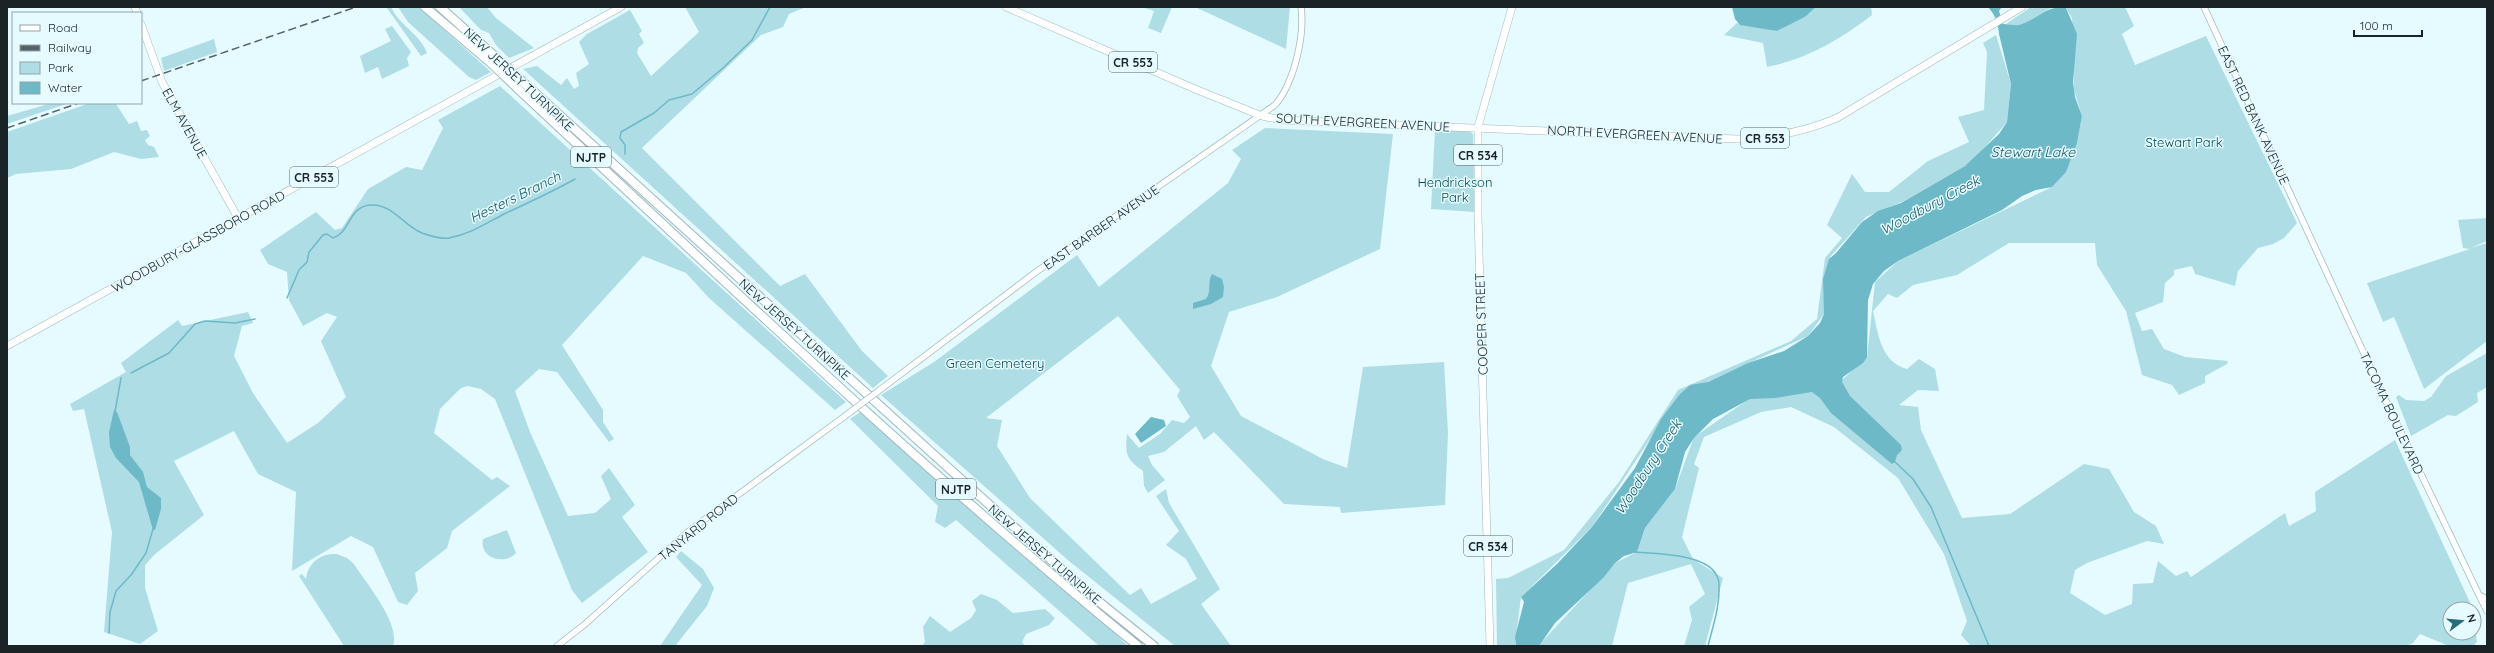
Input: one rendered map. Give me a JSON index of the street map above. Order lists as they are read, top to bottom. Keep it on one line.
{"streets":{"highway":["NEW JERSEY TURNPIKE","NJTP"],"main road":["CR 553","SOUTH EVERGREEN AVENUE","ELM AVENUE","NORTH EVERGREEN AVENUE","CR 534","WOODBURY-GLASSBORO ROAD","COOPER STREET"],"street":["EAST RED BANK AVENUE","EAST BARBER AVENUE","TACOMA BOULEVARD","TANYARD ROAD"]},"crossings":[["EAST RED BANK AVENUE","TACOMA BOULEVARD"],["SOUTH EVERGREEN AVENUE","NORTH EVERGREEN AVENUE"],["SOUTH EVERGREEN AVENUE","EAST BARBER AVENUE"],["SOUTH EVERGREEN AVENUE","COOPER STREET"],["ELM AVENUE","WOODBURY-GLASSBORO ROAD"],["NORTH EVERGREEN AVENUE","COOPER STREET"],["EAST BARBER AVENUE","TANYARD ROAD"]],"water":["Stewart Lake","Hesters Branch","Woodbury Creek"],"parks":["Stewart Park","Hendrickson Park","Green Cemetery"],"legend":["Road","Railway","Park","Water"],"scale_bar":"100 m","north":"right"}
